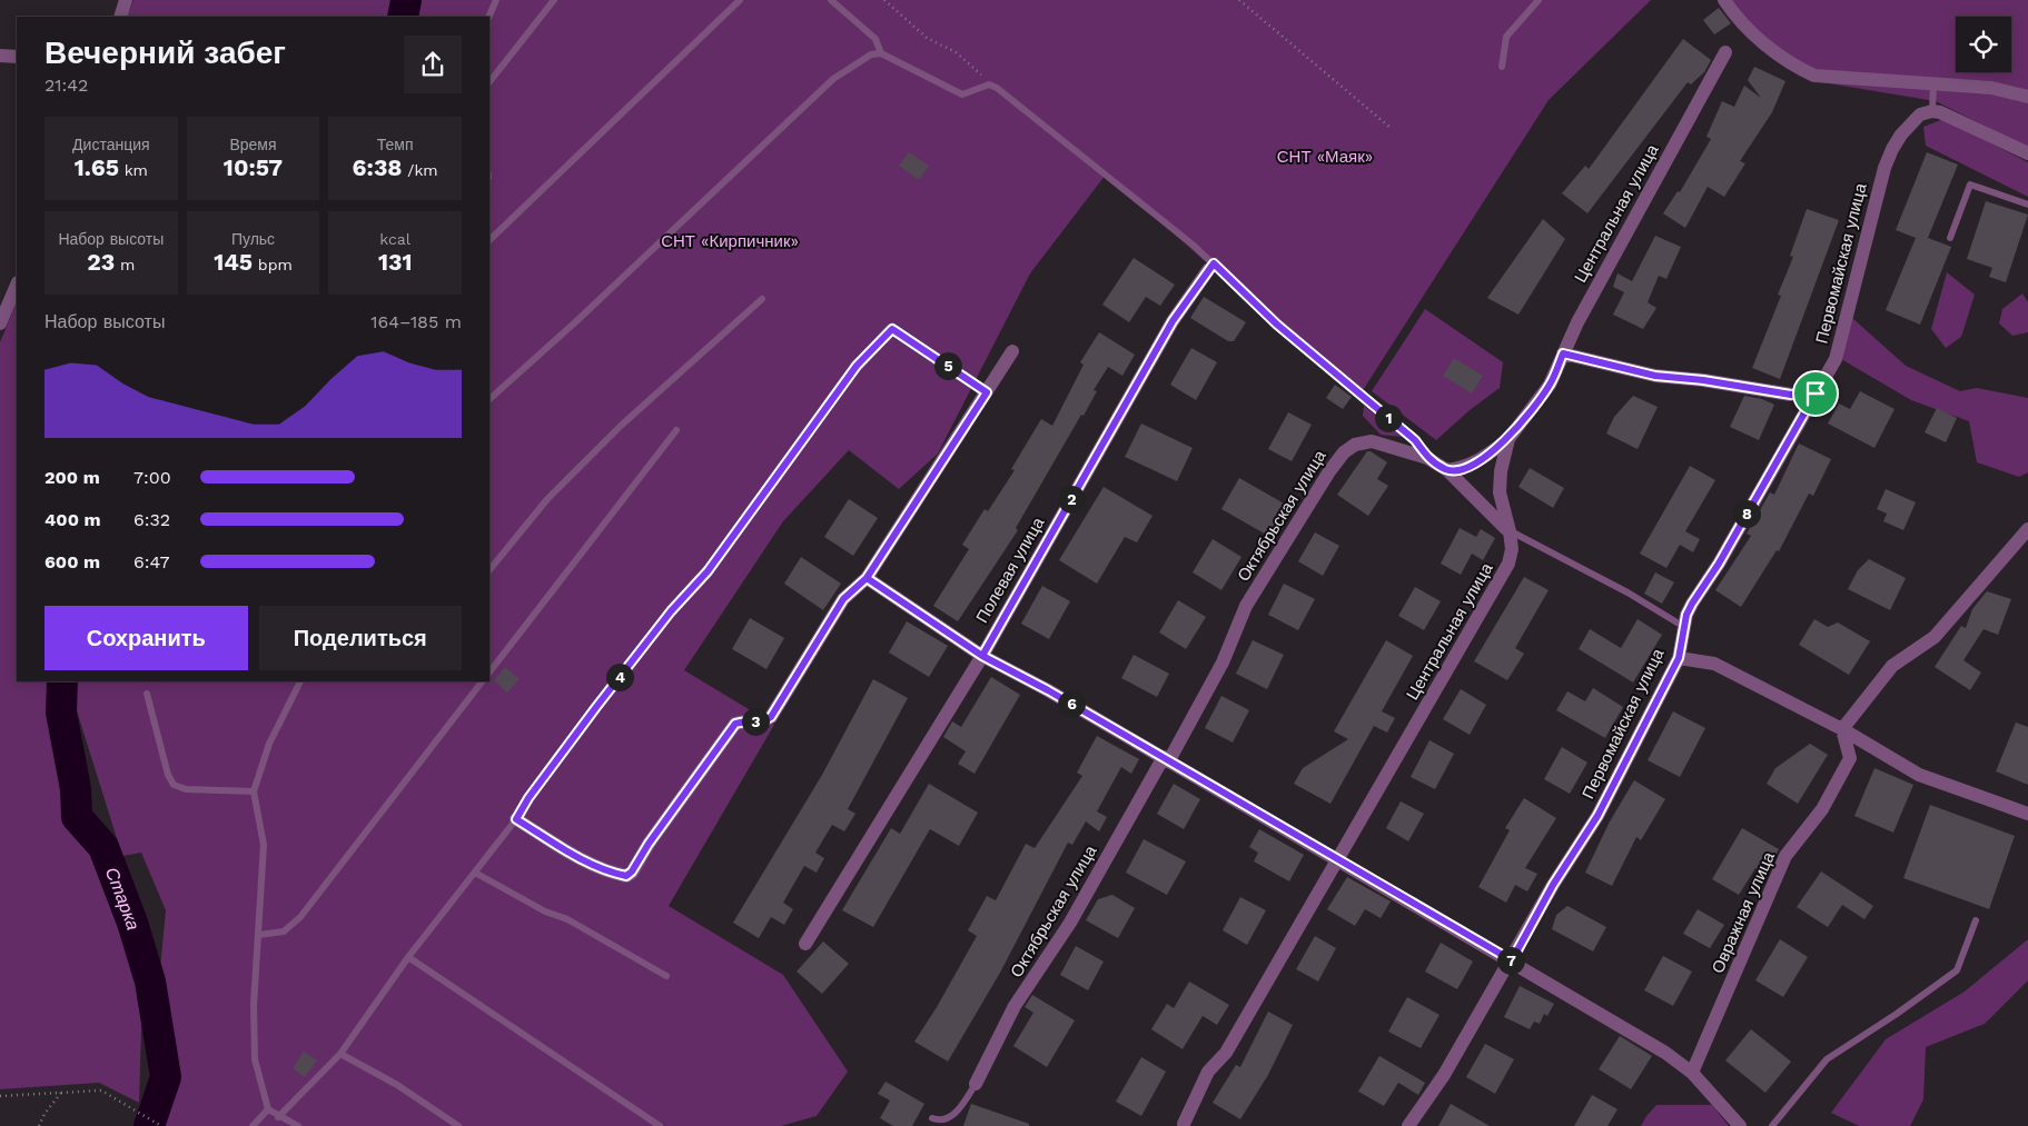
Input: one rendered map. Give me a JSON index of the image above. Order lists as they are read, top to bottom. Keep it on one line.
{"streets":{"street":["Центральная улица","Первомайская улица","Октябрьская улица","Полевая улица","Овражная улица"]},"water":["Старка"],"parks":["СНТ «Маяк»","СНТ «Кирпичник»"],"page":{"heading":["Вечерний забег","21:42"],"stats":[["Дистанция","1.65 km"],["Время","10:57"],["Темп","6:38 /km"],["Набор высоты","23 m"],["Пульс","145 bpm"],["kcal","131"]],"chart":["Набор высоты","164–185 m"],"pins":["5","1","2","8","4","6","3","7"],"list":[{"name":"200 m","note":"7:00"},{"name":"400 m","note":"6:32"},{"name":"600 m","note":"6:47"}],"buttons":["Сохранить","Поделиться"]}}
